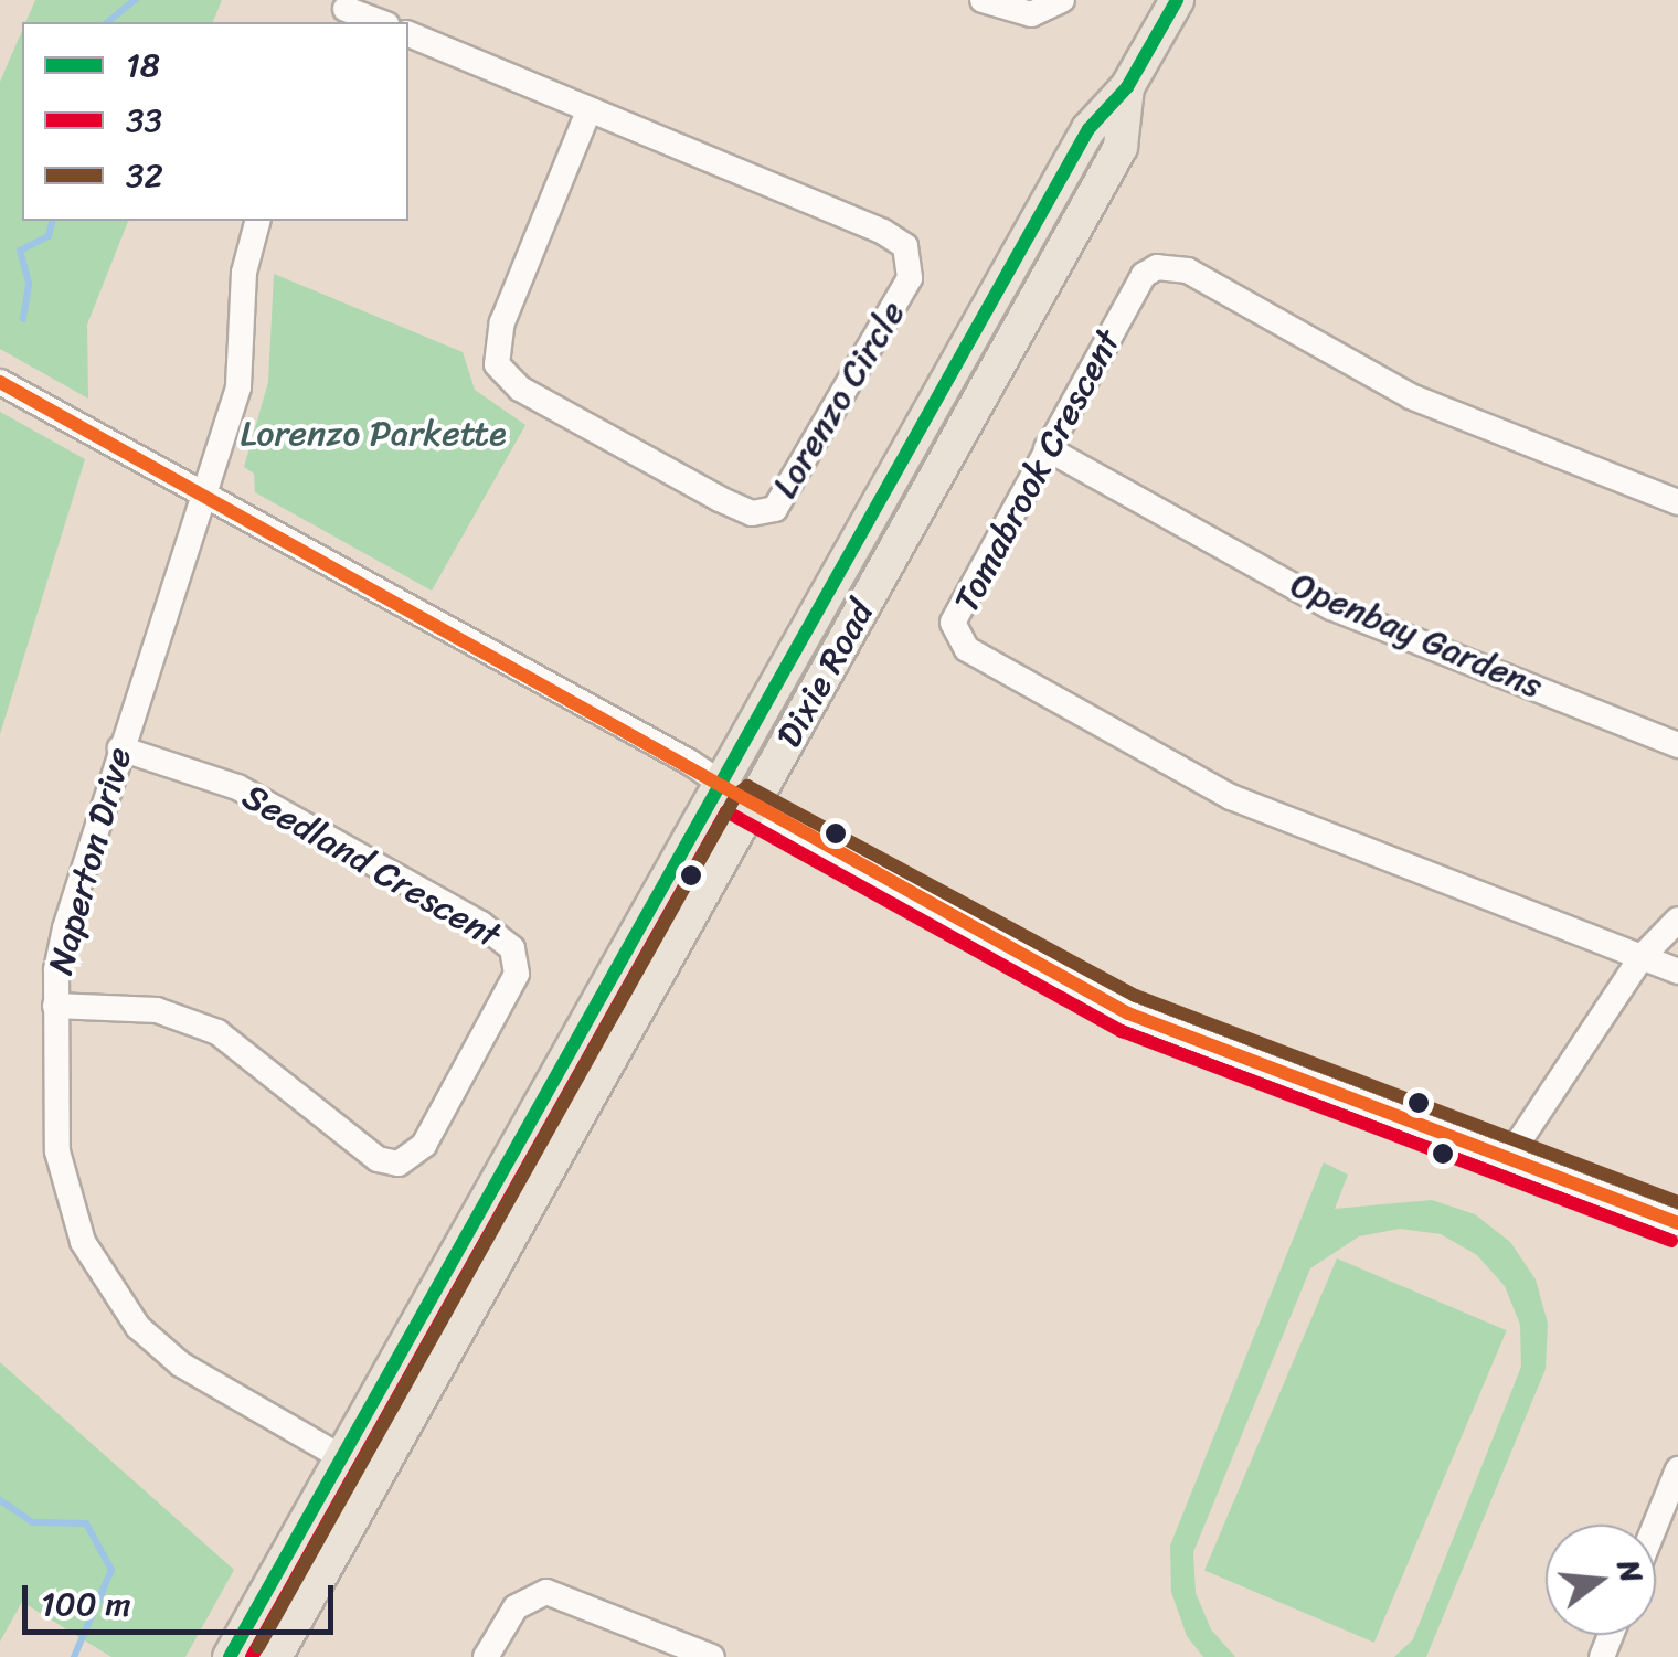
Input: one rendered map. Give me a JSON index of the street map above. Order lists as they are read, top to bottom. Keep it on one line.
{"streets":{"main road":["Dixie Road"],"street":["Lorenzo Circle","Tomabrook Crescent","Openbay Gardens","Naperton Drive","Seedland Crescent"]},"crossings":[["Tomabrook Crescent","Openbay Gardens"],["Dixie Road","Naperton Drive"],["Naperton Drive","Seedland Crescent"]],"parks":["Lorenzo Parkette"],"lines":["transit line 18","transit line 32","transit line 33"],"legend":["18","33","32"],"scale_bar":"100 m","north":"right"}
